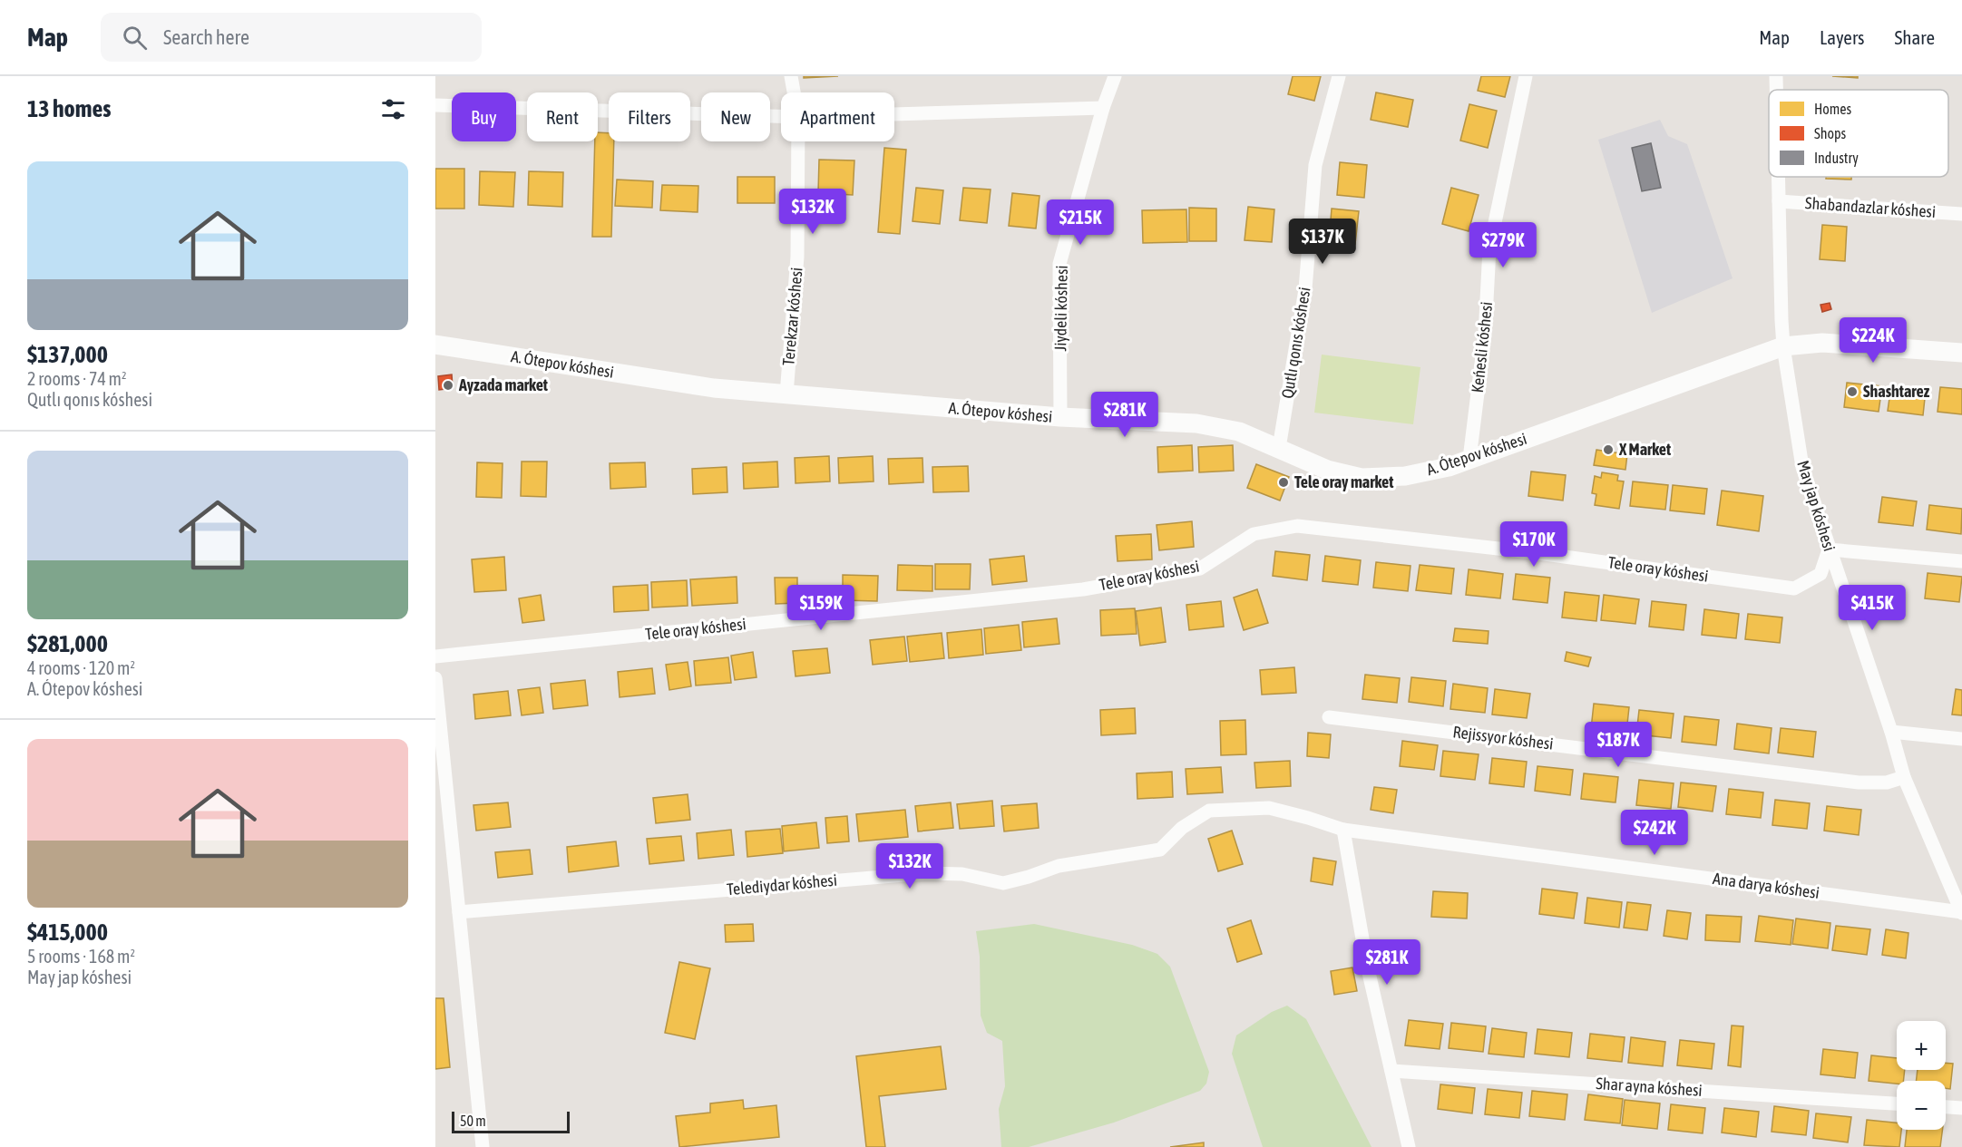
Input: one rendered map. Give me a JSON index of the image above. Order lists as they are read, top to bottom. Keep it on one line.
{"streets":{"street":["Shabandazlar kóshesi","Jiydeli kóshesi","Terekzar kóshesi","Qutlı qonıs kóshesi","Keńesli kóshesi","A. Ótepov kóshesi","May jap kóshesi","Tele oray kóshesi","Rejissyor kóshesi","Telediydar kóshesi","Ana darya kóshesi","Shar ayna kóshesi"]},"crossings":[["Shabandazlar kóshesi","May jap kóshesi"],["Jiydeli kóshesi","A. Ótepov kóshesi"],["Terekzar kóshesi","A. Ótepov kóshesi"],["Qutlı qonıs kóshesi","A. Ótepov kóshesi"],["Keńesli kóshesi","A. Ótepov kóshesi"],["A. Ótepov kóshesi","May jap kóshesi"],["May jap kóshesi","Tele oray kóshesi"],["May jap kóshesi","Rejissyor kóshesi"],["May jap kóshesi","Ana darya kóshesi"],["Telediydar kóshesi","Ana darya kóshesi"]],"places":["Ayzada market","Shashtarez","X Market","Tele oray market"],"legend":["Homes","Shops","Industry"],"scale_bar":"50 m","page":{"header":"Map","search":"Search here","nav":["Map","Layers","Share"],"heading":"13 homes","chip":["Buy","Rent","Filters","New","Apartment"],"list":[{"name":"$137,000","note":"2 rooms · 74 m² · Qutlı qonıs kóshesi"},{"name":"$281,000","note":"4 rooms · 120 m² · A. Ótepov kóshesi"},{"name":"$415,000","note":"5 rooms · 168 m² · May jap kóshesi"}],"price":["$132K","$215K","$137K","$279K","$224K","$281K","$170K","$159K","$415K","$187K","$242K","$132K","$281K"],"map_buttons":["+","−"],"scale":"50 m"}}
